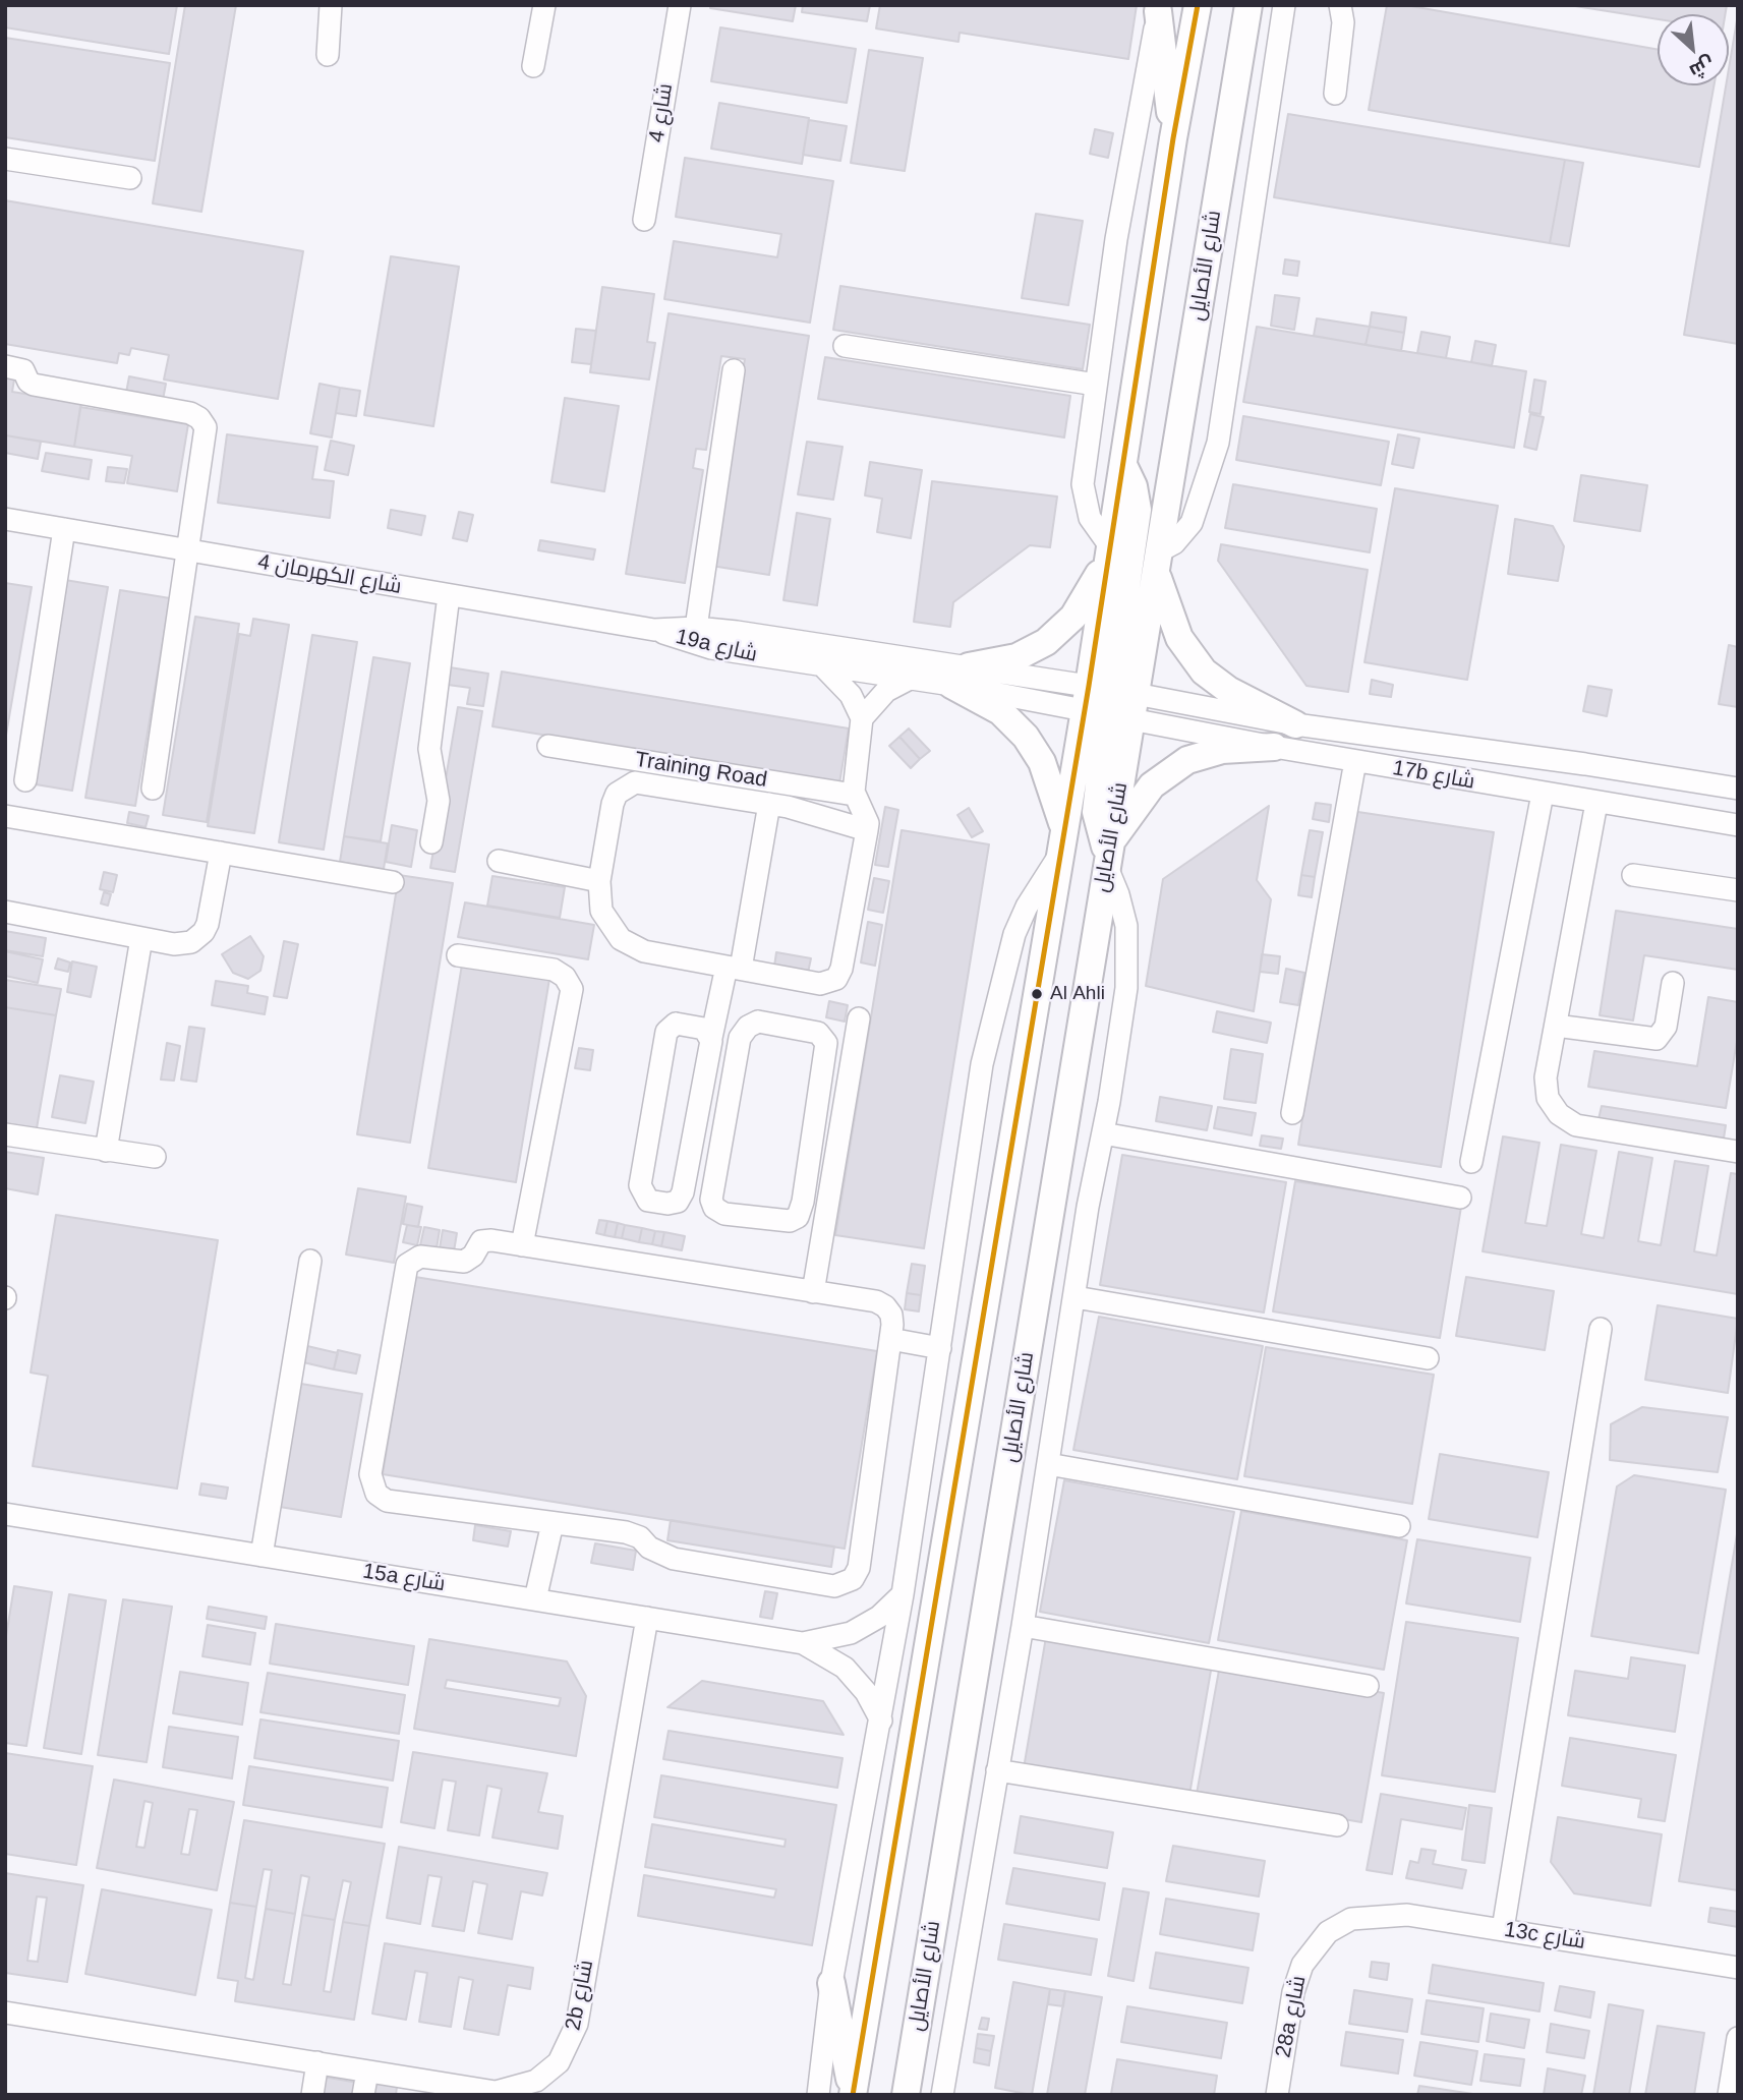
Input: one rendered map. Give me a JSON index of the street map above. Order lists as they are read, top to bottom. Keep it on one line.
{"streets":{"main road":["شارع الأصايل"],"street":["شارع 4","شارع الكهرمان 4","19a شارع","Training Road","17b شارع","15a شارع","13c شارع","2b شارع","28a شارع"]},"crossings":[["شارع الأصايل","19a شارع"],["شارع الأصايل","17b شارع"],["شارع الكهرمان 4","19a شارع"],["19a شارع","17b شارع"],["15a شارع","2b شارع"],["13c شارع","28a شارع"]],"places":["Al Ahli"],"north":"bottom right"}
